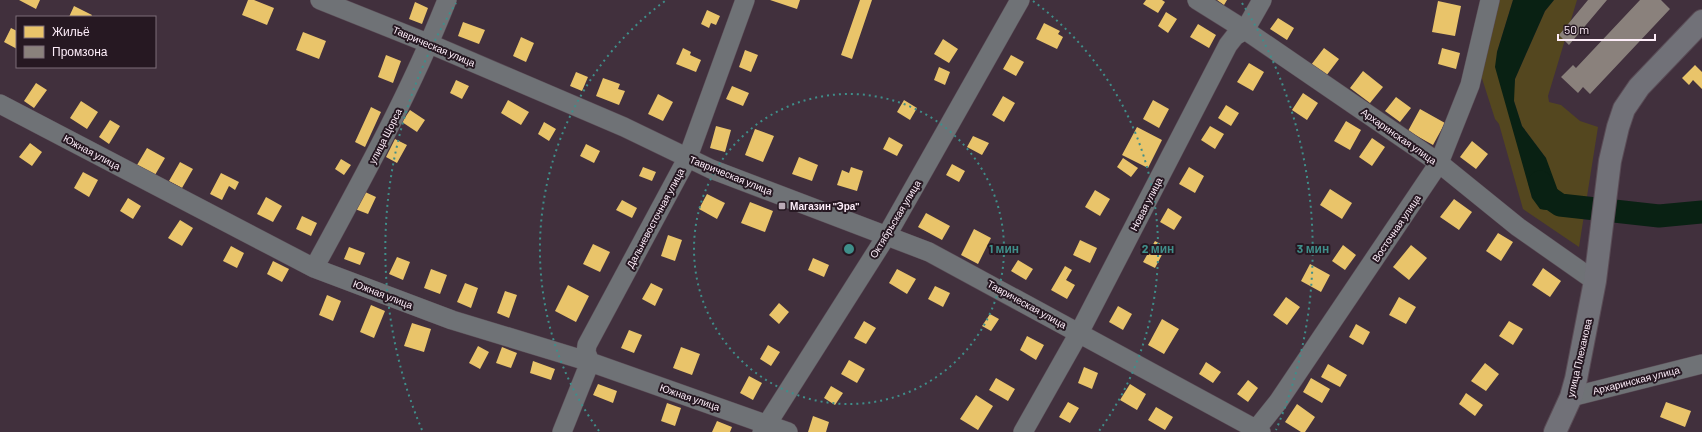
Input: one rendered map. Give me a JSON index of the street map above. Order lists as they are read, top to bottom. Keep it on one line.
{"streets":{"main road":["улица Плеханова"],"street":["Таврическая улица","улица Щорса","Архаринская улица","Южная улица","Новая улица","Дальневосточная улица","Октябрьская улица","Восточная улица"]},"crossings":[["Таврическая улица","улица Щорса"],["Таврическая улица","Новая улица"],["Таврическая улица","Дальневосточная улица"],["Таврическая улица","Октябрьская улица"],["Таврическая улица","Восточная улица"],["улица Щорса","Южная улица"],["Архаринская улица","Новая улица"],["Архаринская улица","Восточная улица"],["Архаринская улица","улица Плеханова"],["Южная улица","Дальневосточная улица"],["Южная улица","Октябрьская улица"]],"places":{"transit":["Магазин \"Эра\""]},"legend":["Жильё","Промзона"],"scale_bar":"50 m","rings":["1 мин","2 мин","3 мин"]}
